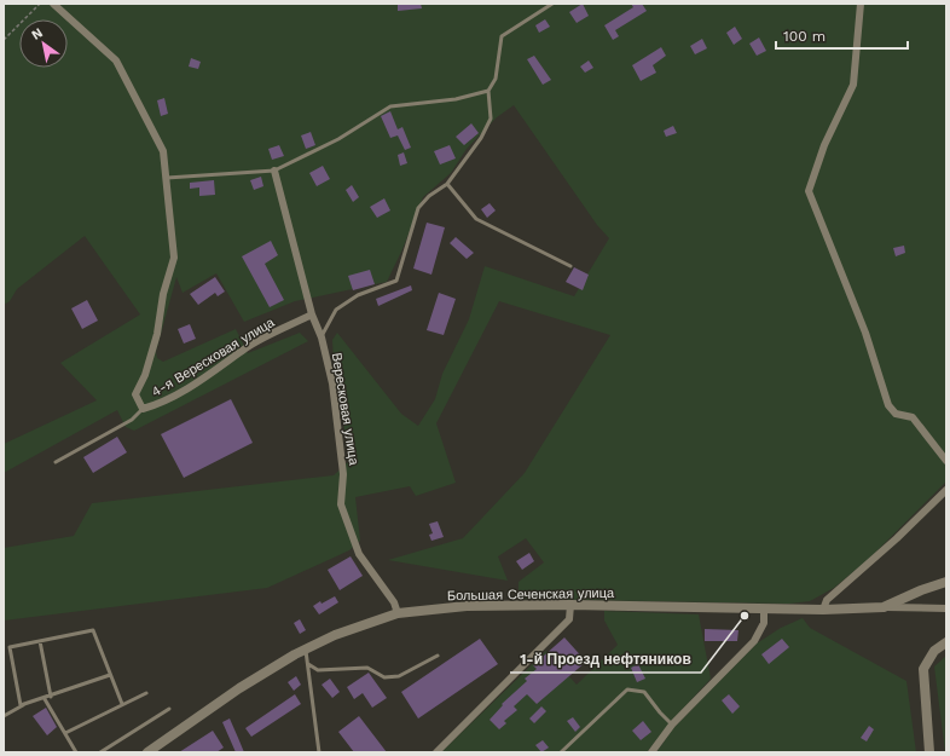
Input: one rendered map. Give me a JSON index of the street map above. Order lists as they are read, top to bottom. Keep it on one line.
{"streets":{"street":["4-я Вересковая улица","Вересковая улица","Большая Сеченская улица"]},"crossings":[["4-я Вересковая улица","Вересковая улица"],["Вересковая улица","Большая Сеченская улица"]],"places":["1-й Проезд нефтяников"],"scale_bar":"100 m","north":"top left"}
